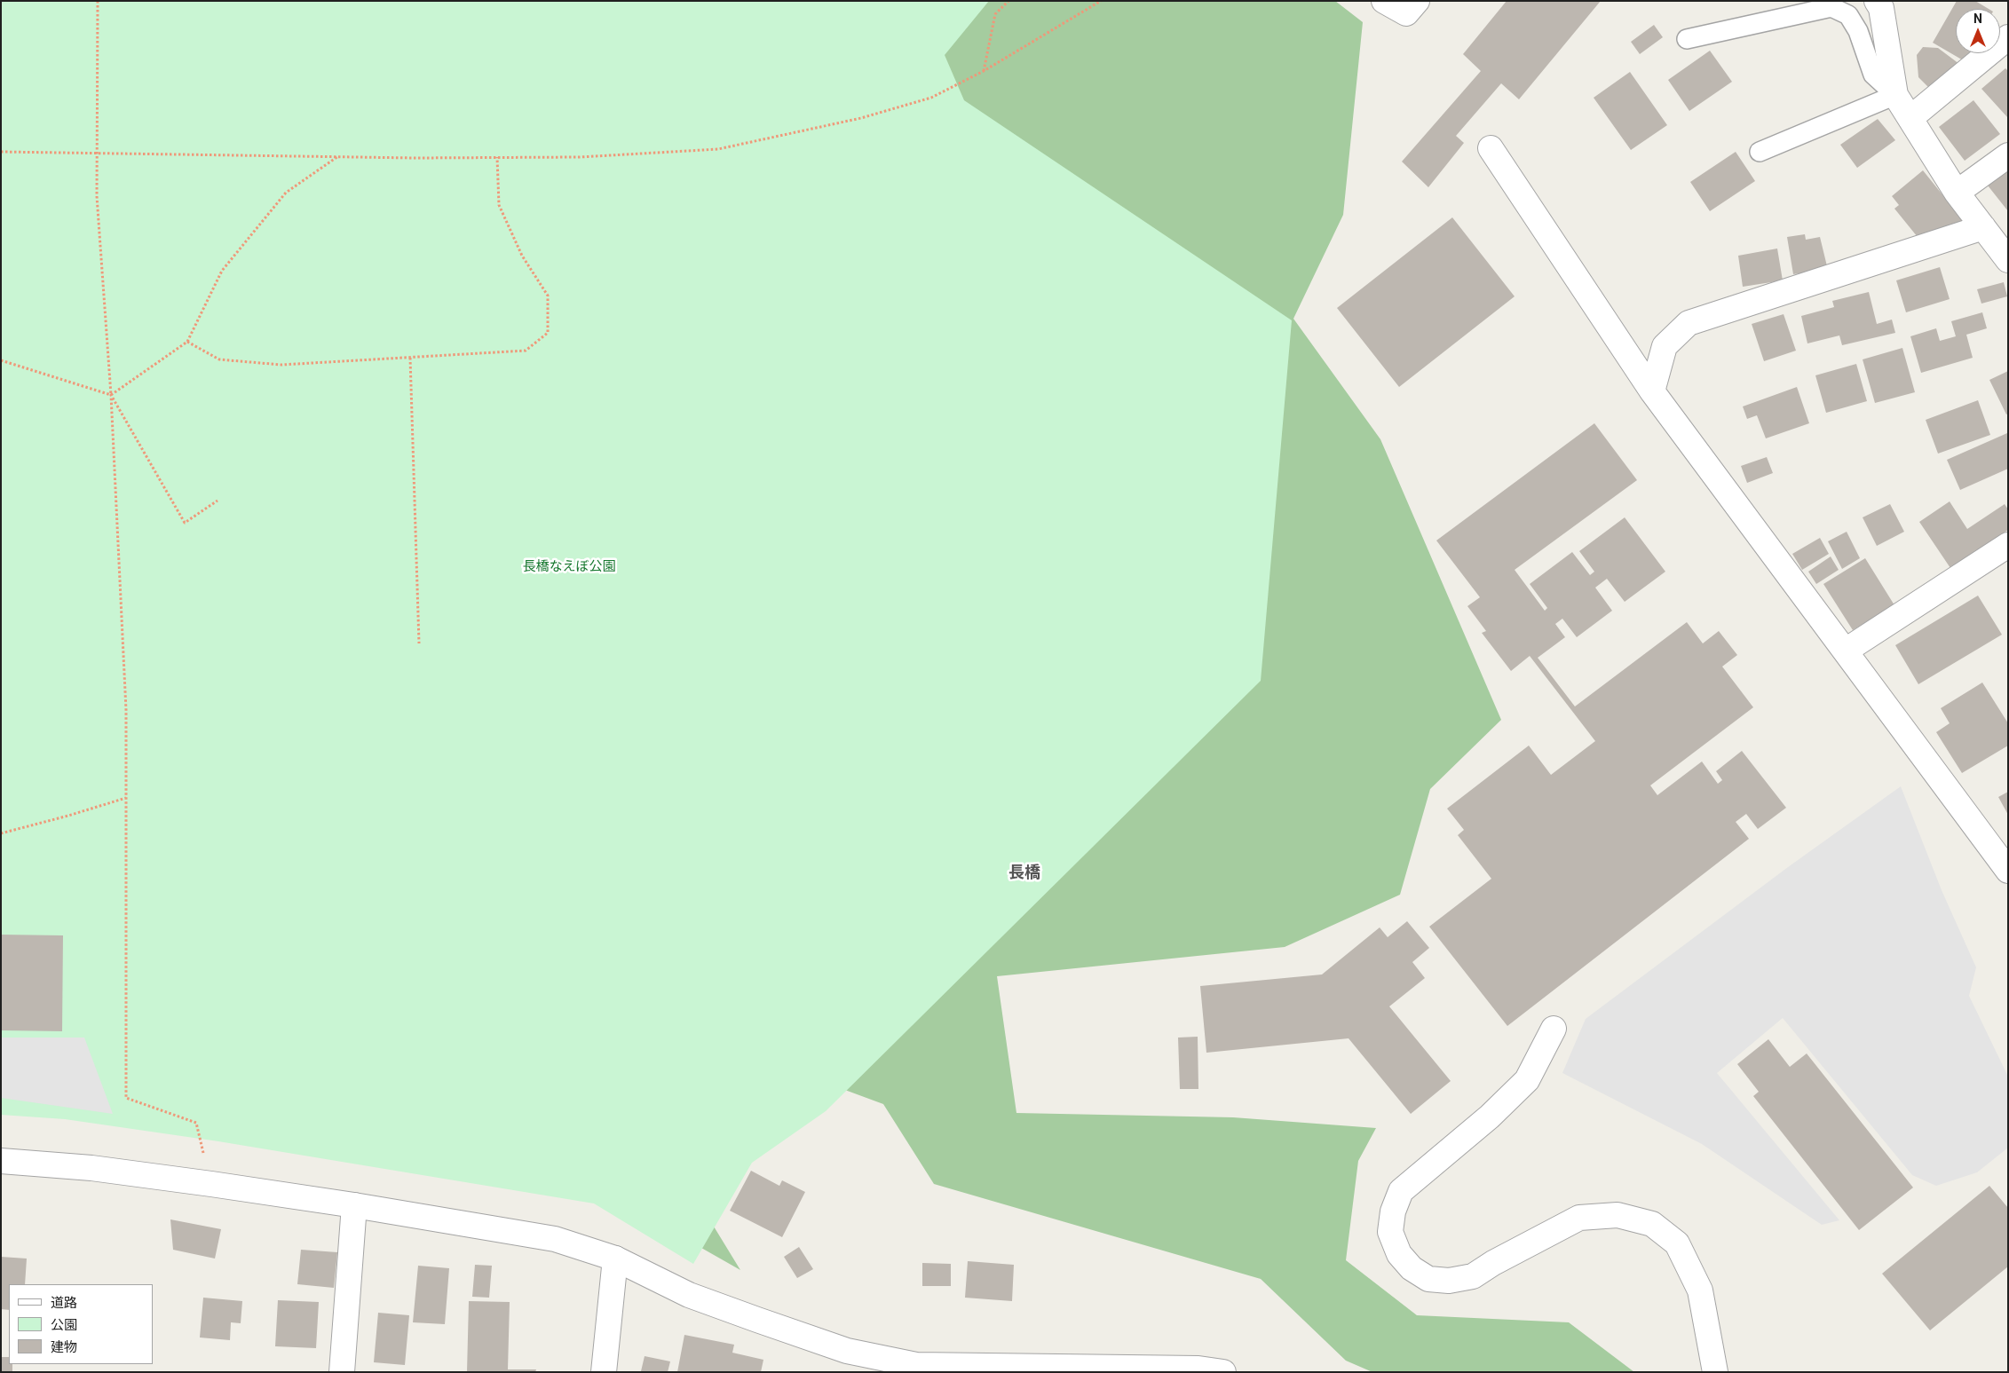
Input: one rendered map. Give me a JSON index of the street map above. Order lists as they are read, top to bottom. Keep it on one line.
{"districts":["長橋"],"parks":["長橋なえぼ公園"],"legend":["道路","公園","建物"],"north":"top"}
